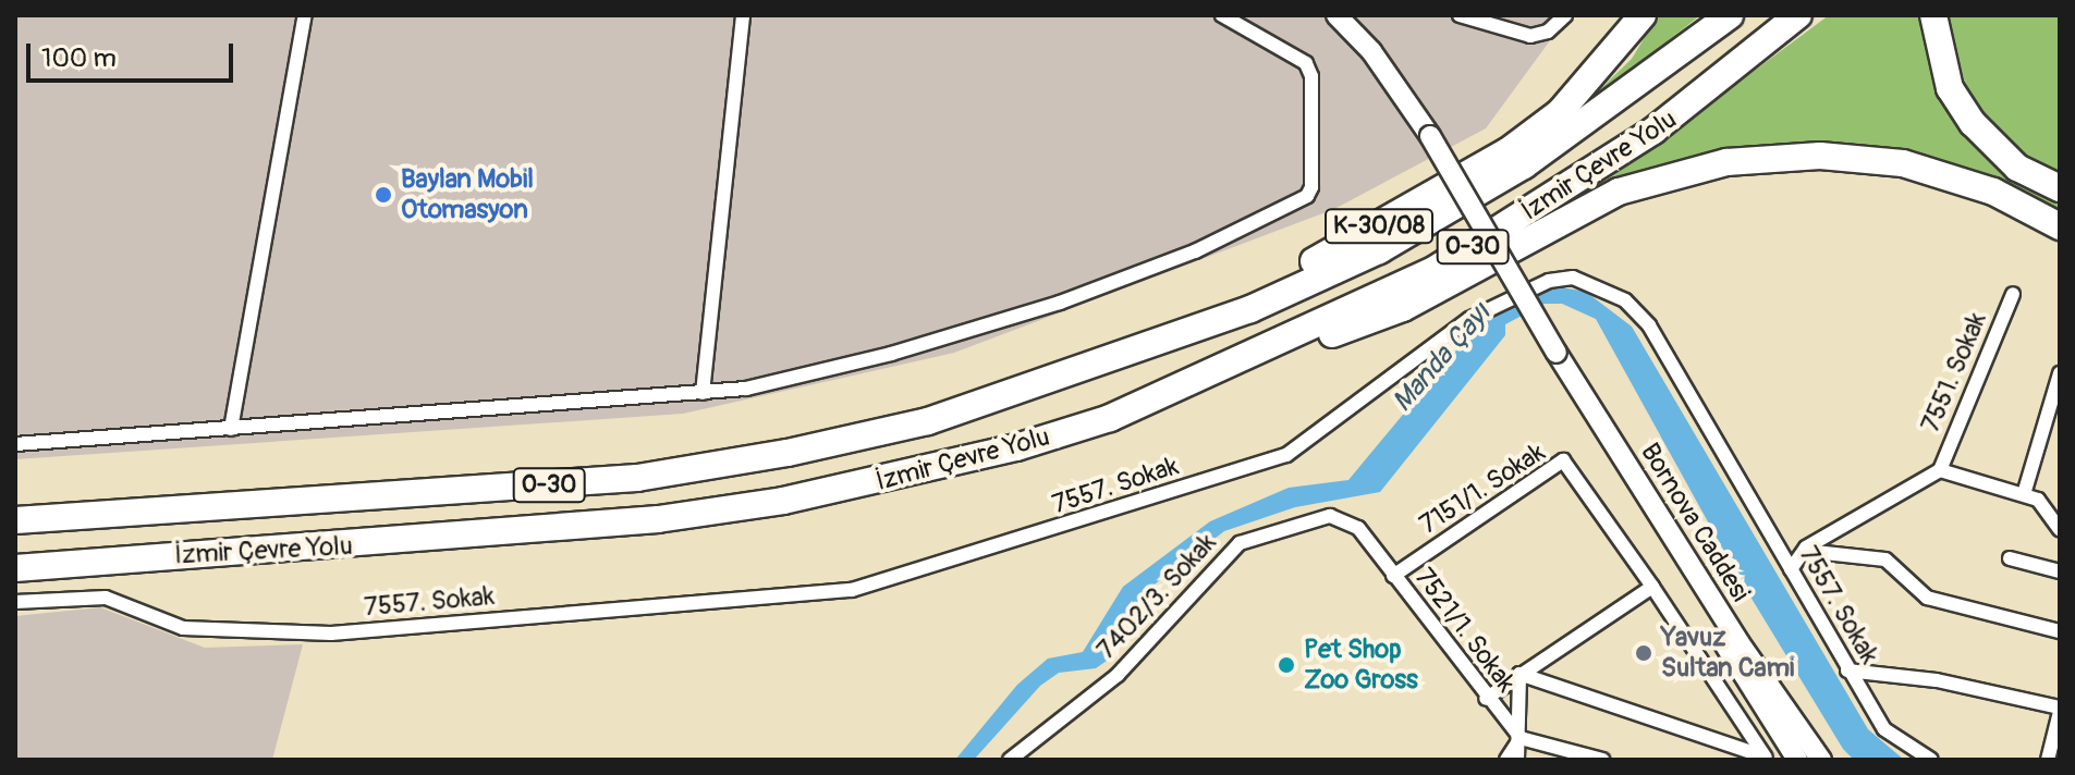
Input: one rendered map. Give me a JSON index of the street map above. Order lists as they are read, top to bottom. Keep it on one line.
{"streets":{"highway":["İzmir Çevre Yolu","K-30/08","O-30"],"main road":["Bornova Caddesi"],"street":["7551. Sokak","7557. Sokak","7151/1. Sokak","7402/3. Sokak","7521/1. Sokak"]},"crossings":[["İzmir Çevre Yolu","K-30/08"],["7151/1. Sokak","7521/1. Sokak"],["7402/3. Sokak","7521/1. Sokak"]],"water":["Manda Çayı"],"places":["Baylan Mobil Otomasyon","Yavuz Sultan Cami","Pet Shop Zoo Gross"],"scale_bar":"100 m"}
